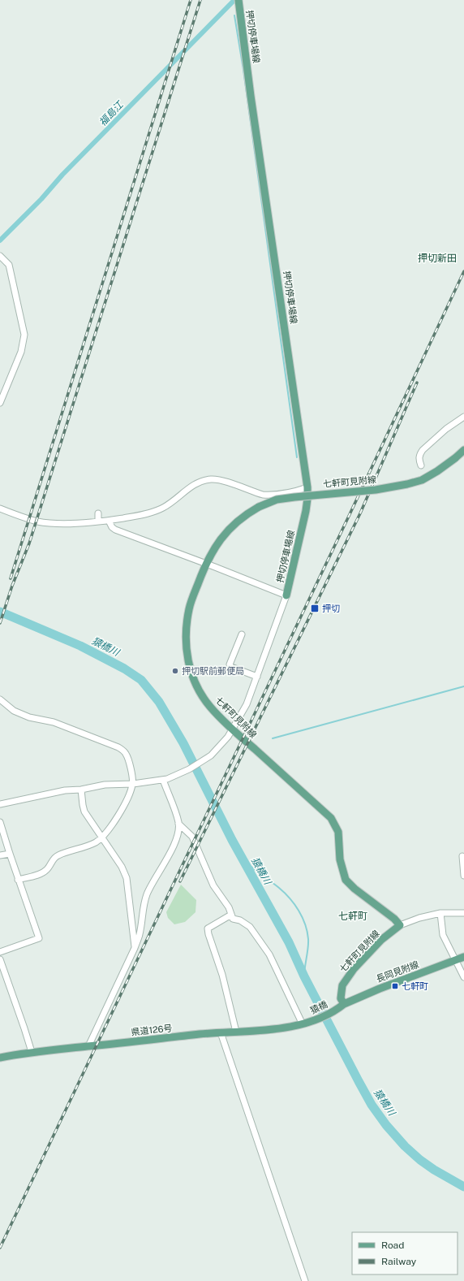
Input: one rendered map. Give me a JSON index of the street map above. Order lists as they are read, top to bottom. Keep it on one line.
{"streets":{"main road":["押切停車場線","七軒町見附線","長岡見附線","猿橋","県道126号"]},"crossings":[["七軒町見附線","長岡見附線"],["七軒町見附線","猿橋"],["長岡見附線","猿橋"],["猿橋","県道126号"]],"districts":["押切新田","七軒町"],"water":["福島江","猿橋川"],"places":{"transit":["押切","七軒町"],"other":["押切駅前郵便局"]},"legend":["Road","Railway"]}
